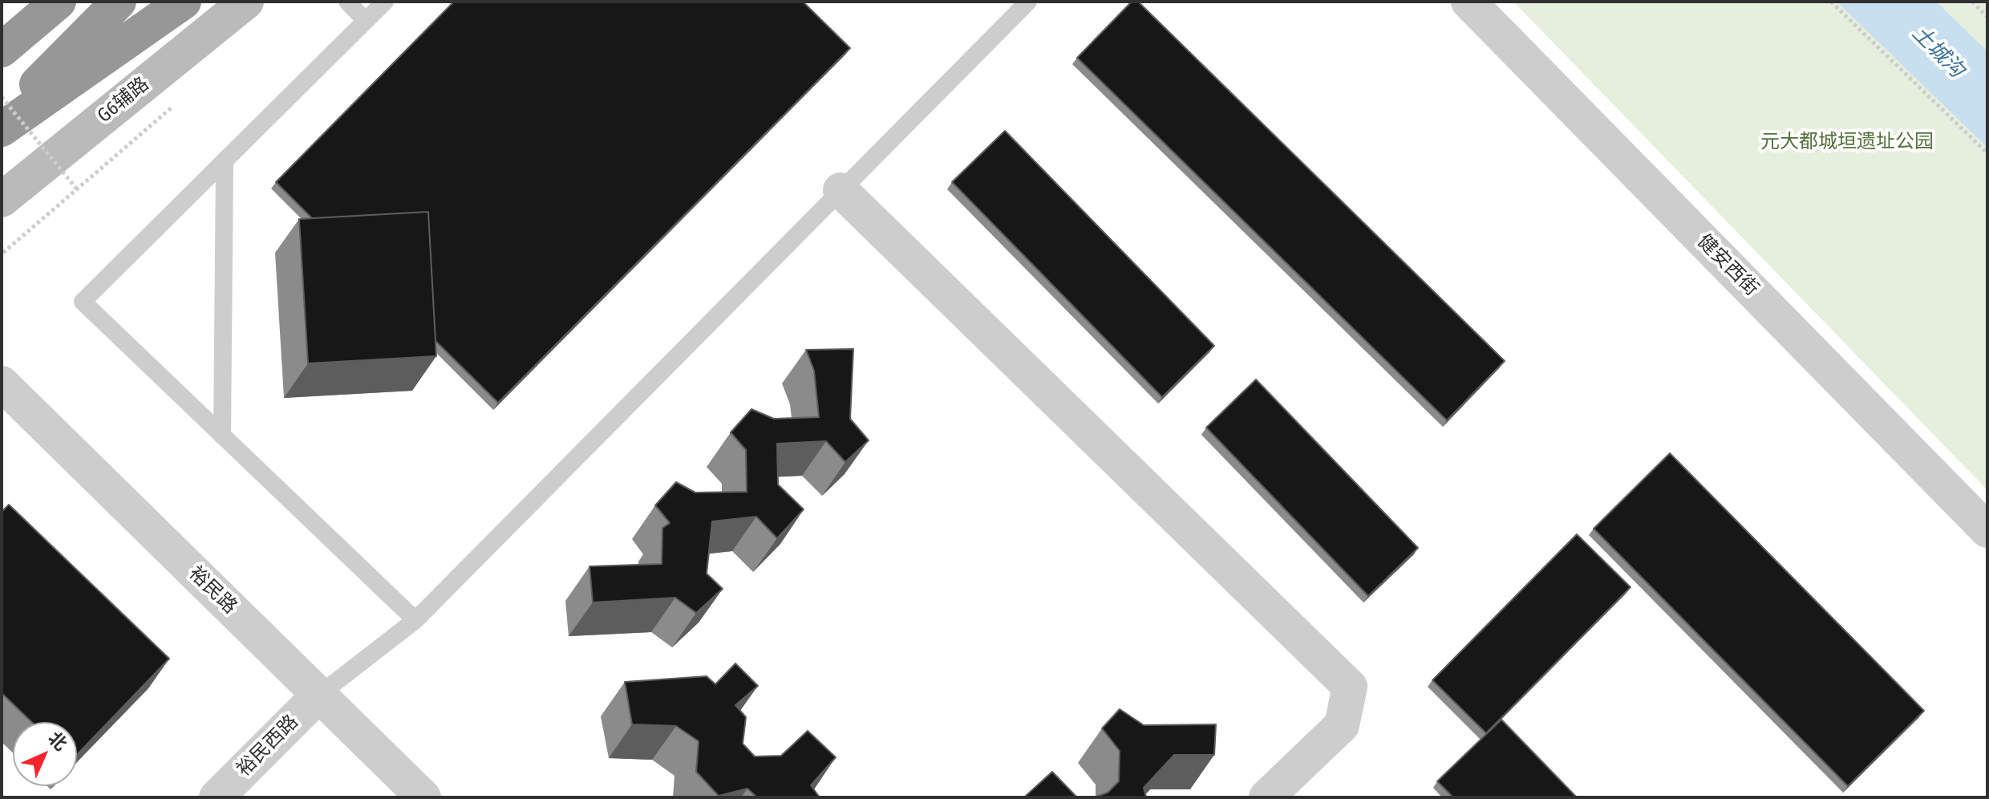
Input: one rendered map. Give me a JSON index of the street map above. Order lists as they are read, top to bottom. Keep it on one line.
{"streets":{"main road":["G6辅路"],"street":["健安西街","裕民路","裕民西路"]},"crossings":[["裕民路","裕民西路"]],"water":["土城沟"],"parks":["元大都城垣遗址公园"],"north":"top right"}
